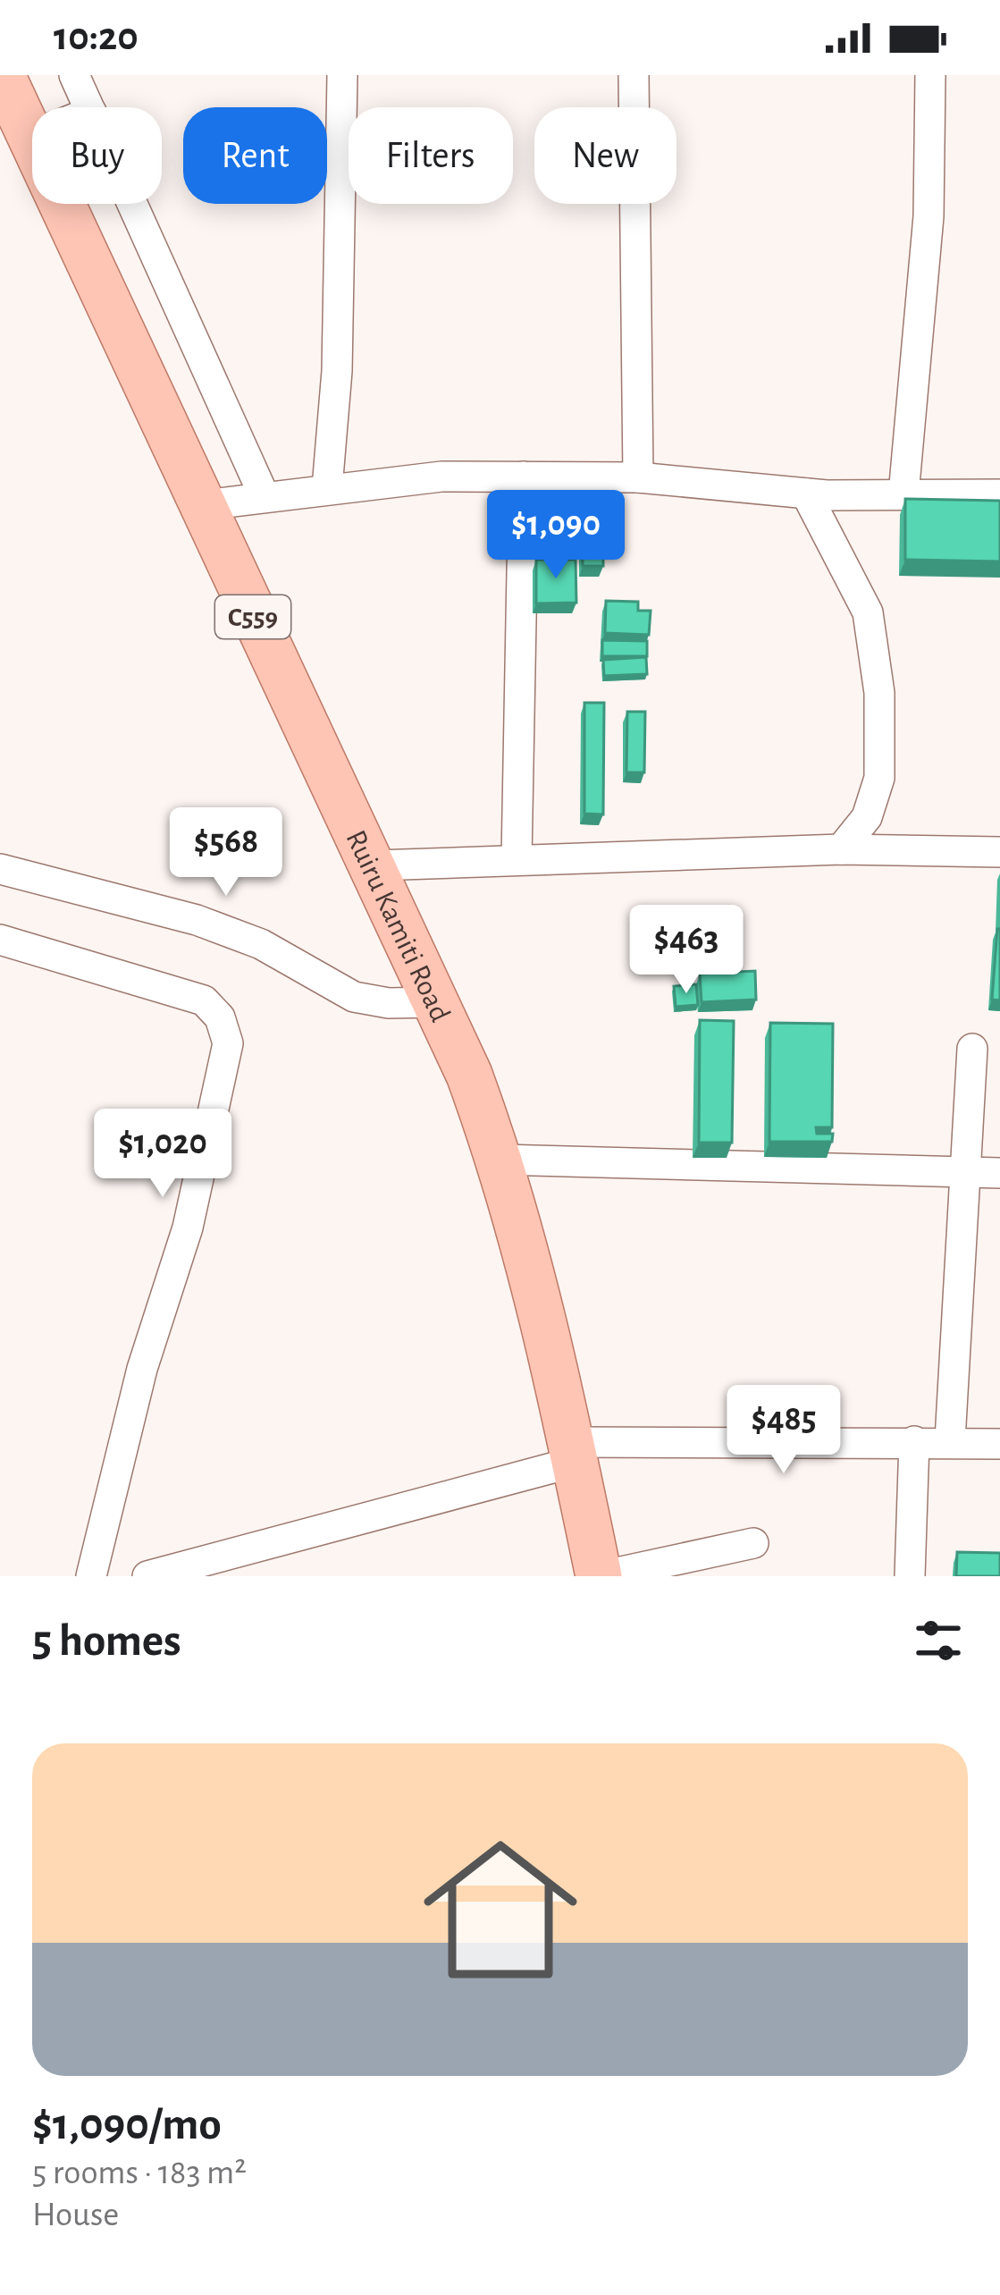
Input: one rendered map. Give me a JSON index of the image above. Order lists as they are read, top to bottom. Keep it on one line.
{"streets":{"main road":["C559","Ruiru Kamiti Road"]},"page":{"status":"10:20","chip":["Buy","Rent","Filters","New"],"price":["$1,090","$568","$463","$1,020","$485"],"heading":"5 homes","list":[{"name":"$1,090/mo","note":"5 rooms · 183 m² · House"}]}}
